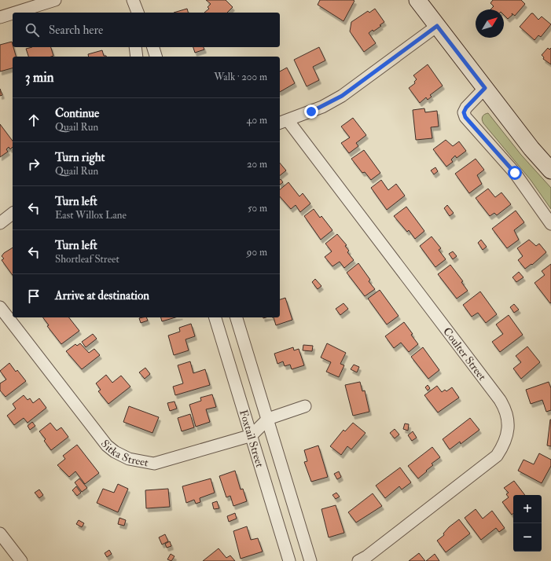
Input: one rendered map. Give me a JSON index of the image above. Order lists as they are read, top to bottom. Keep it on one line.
{"streets":{"street":["Coulter Street","Foxtail Street","Sitka Street"]},"crossings":[["Foxtail Street","Sitka Street"]],"north":"top right","page":{"search":"Search here","heading":["3 min","Walk · 200 m"],"list":[["Continue","Quail Run","40 m"],["Turn right","Quail Run","20 m"],["Turn left","East Willox Lane","50 m"],["Turn left","Shortleaf Street","90 m"],"Arrive at destination"],"map_buttons":["+","−"]}}
